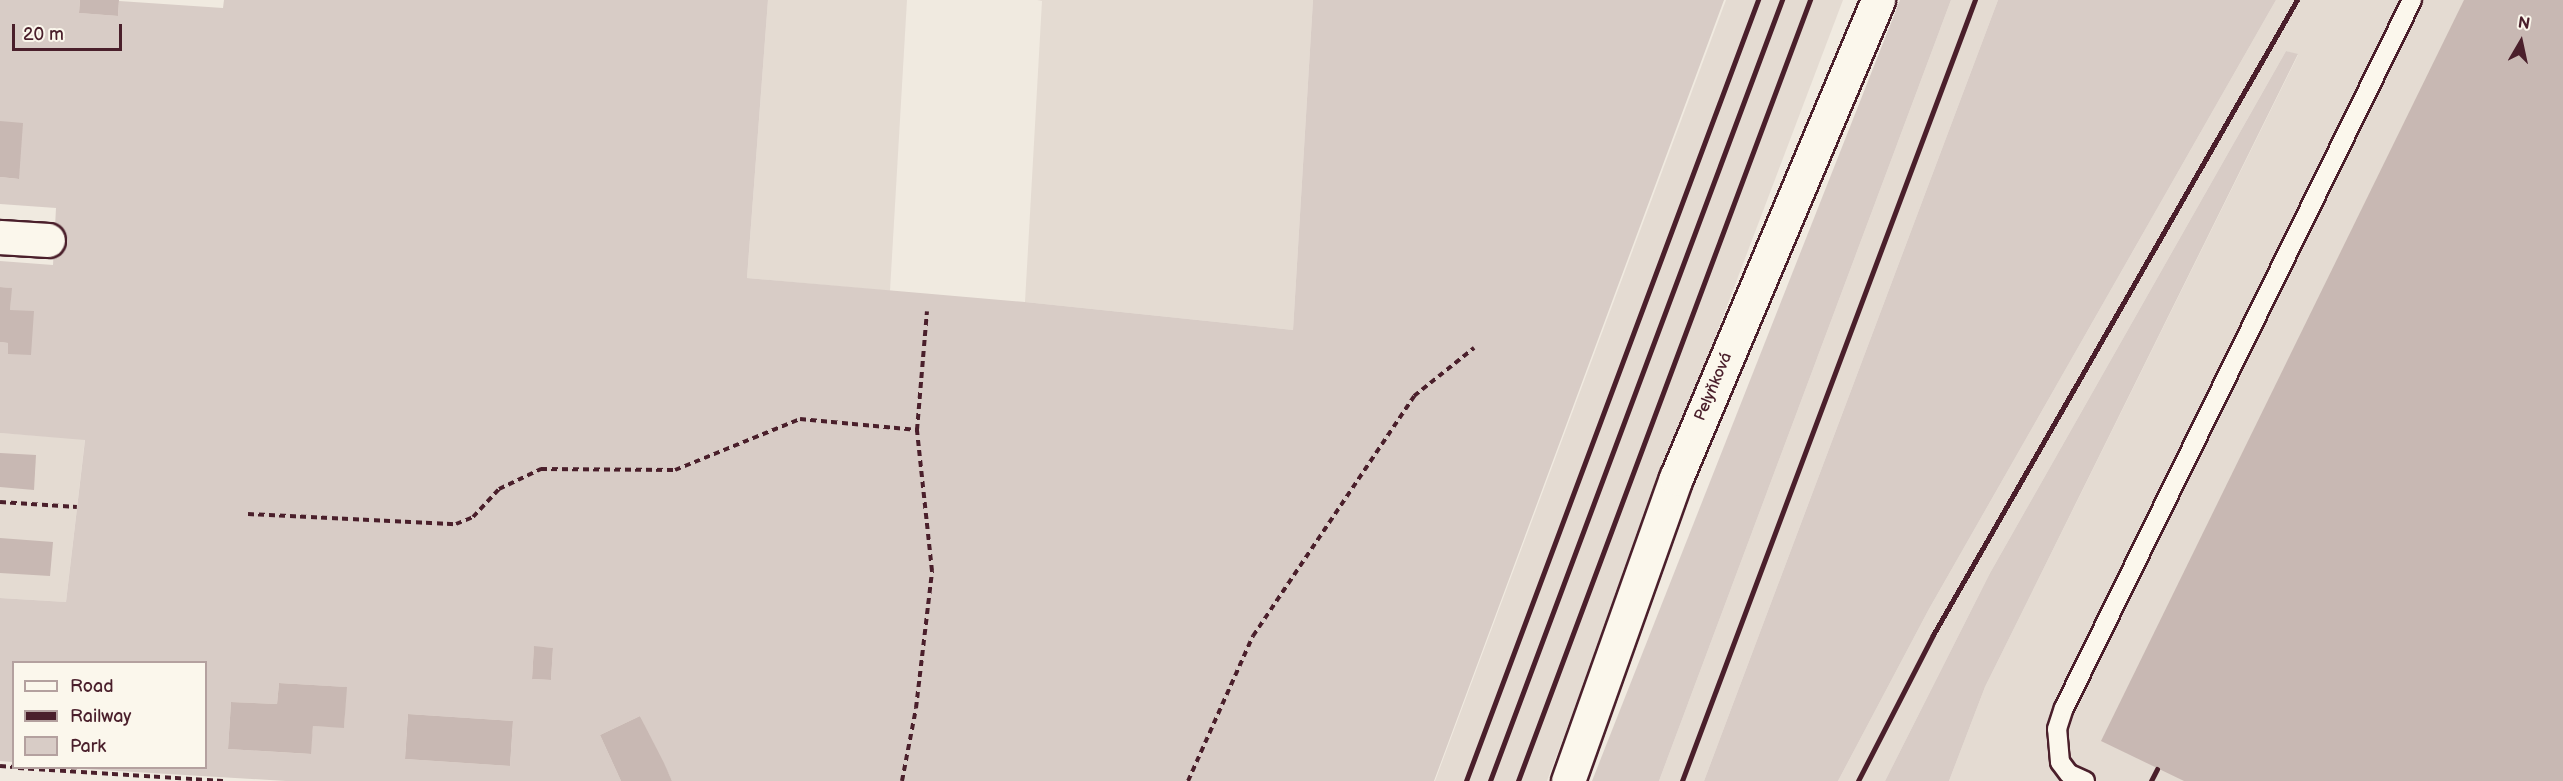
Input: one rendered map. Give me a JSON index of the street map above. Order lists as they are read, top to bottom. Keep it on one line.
{"streets":{"street":["Pelyňková"]},"legend":["Road","Railway","Park"],"scale_bar":"20 m","north":"top"}
